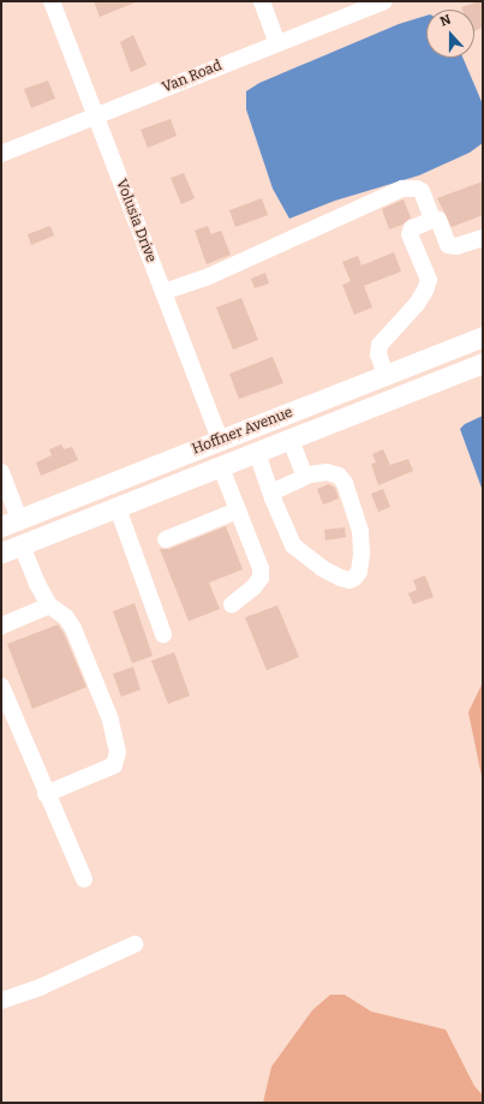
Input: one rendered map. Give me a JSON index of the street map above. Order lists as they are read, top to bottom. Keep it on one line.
{"streets":{"main road":["Hoffner Avenue"],"street":["Van Road","Volusia Drive"]},"crossings":[["Van Road","Volusia Drive"],["Volusia Drive","Hoffner Avenue"]],"north":"top"}
